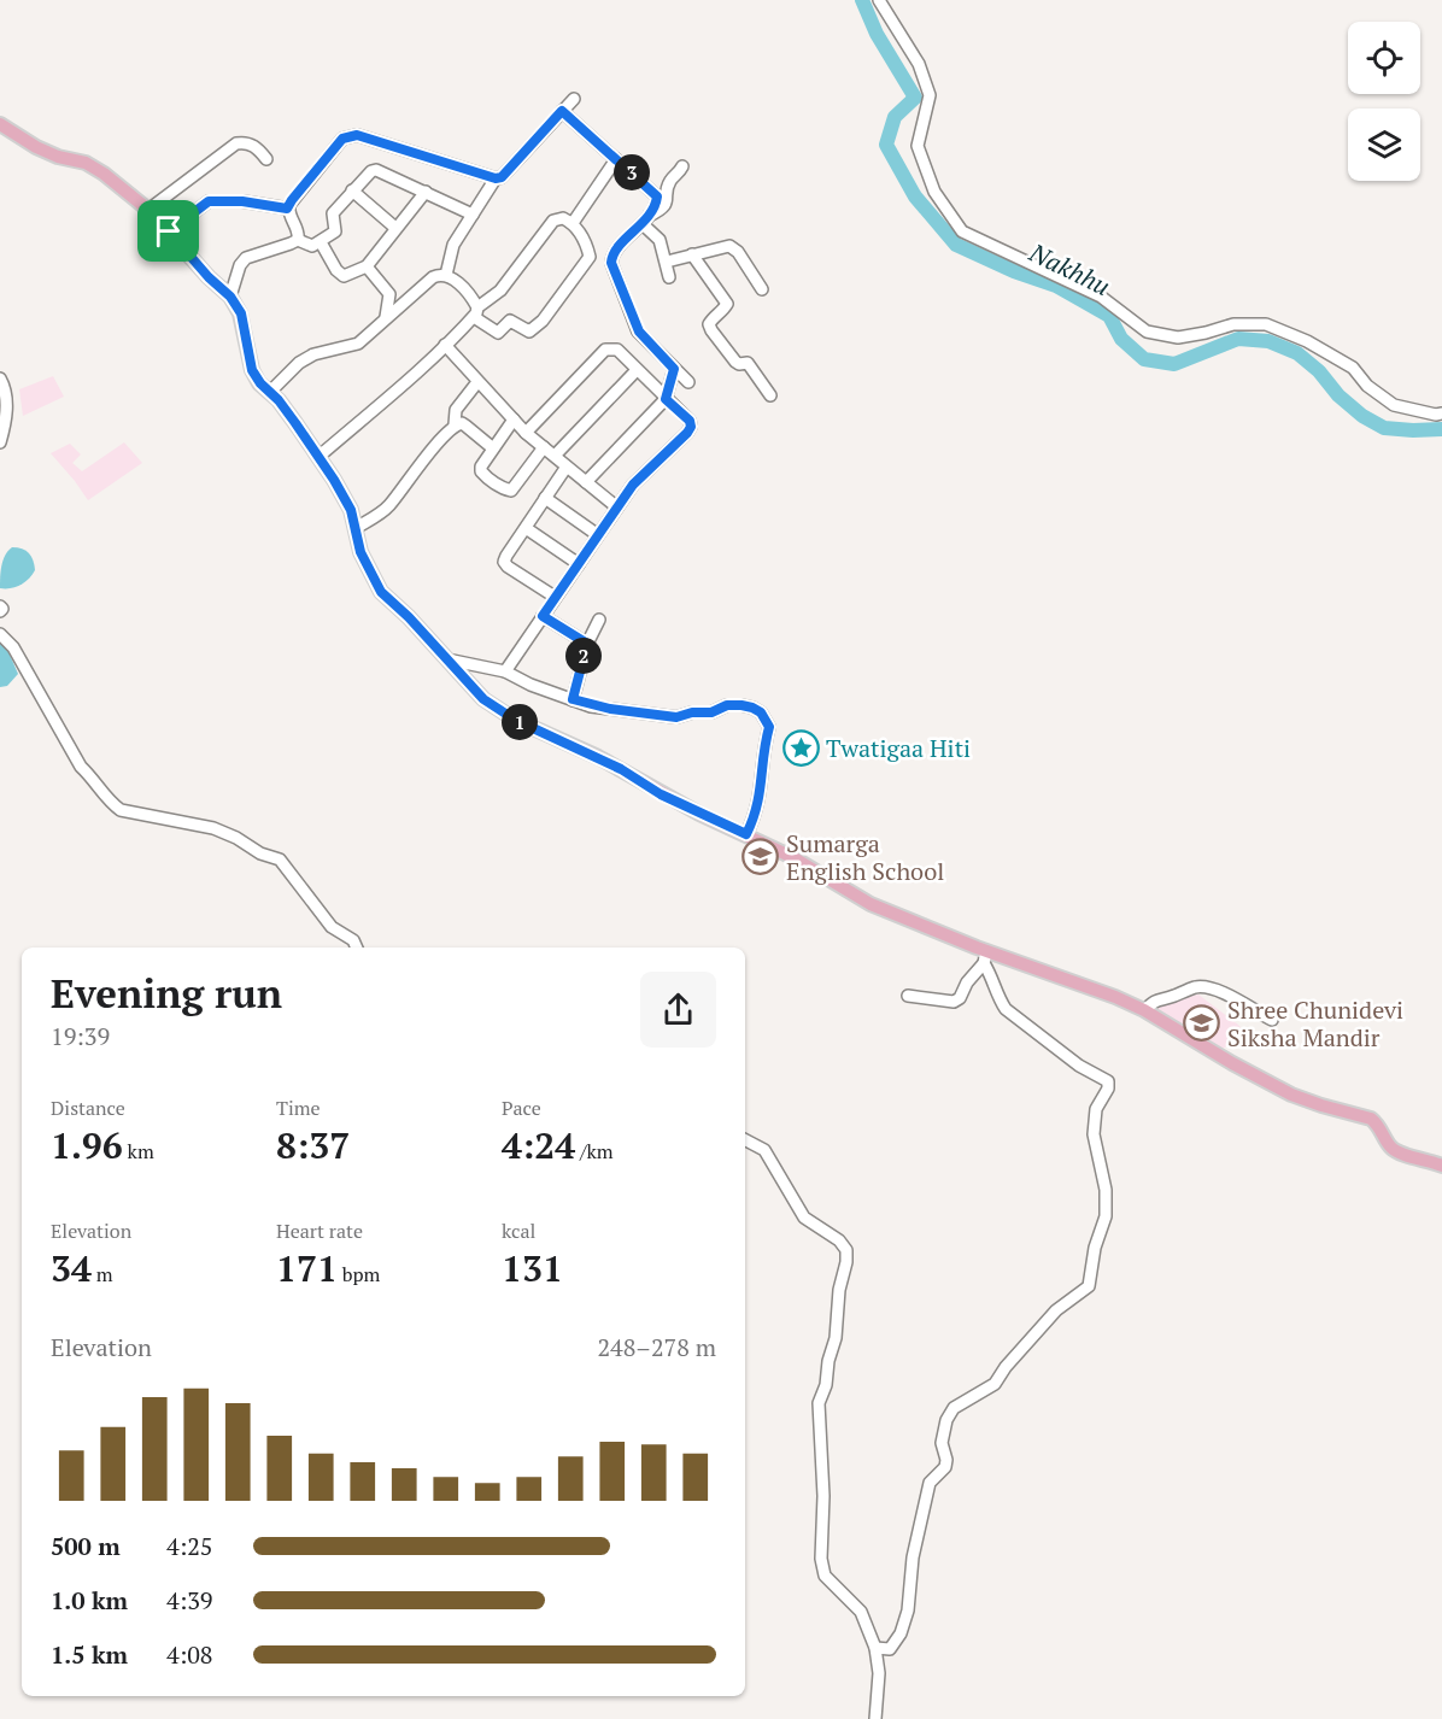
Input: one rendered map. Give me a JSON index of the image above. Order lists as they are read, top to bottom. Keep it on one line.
{"water":["Nakhhu"],"places":{"place":["Twatigaa Hiti"],"school or university":["Sumarga English School","Shree Chunidevi Siksha Mandir"]},"page":{"pins":["3","2","1"],"heading":["Evening run","19:39"],"stats":[["Distance","1.96 km"],["Time","8:37"],["Pace","4:24 /km"],["Elevation","34 m"],["Heart rate","171 bpm"],["kcal","131"]],"chart":["Elevation","248–278 m"],"list":[{"name":"500 m","note":"4:25"},{"name":"1.0 km","note":"4:39"},{"name":"1.5 km","note":"4:08"}]}}
